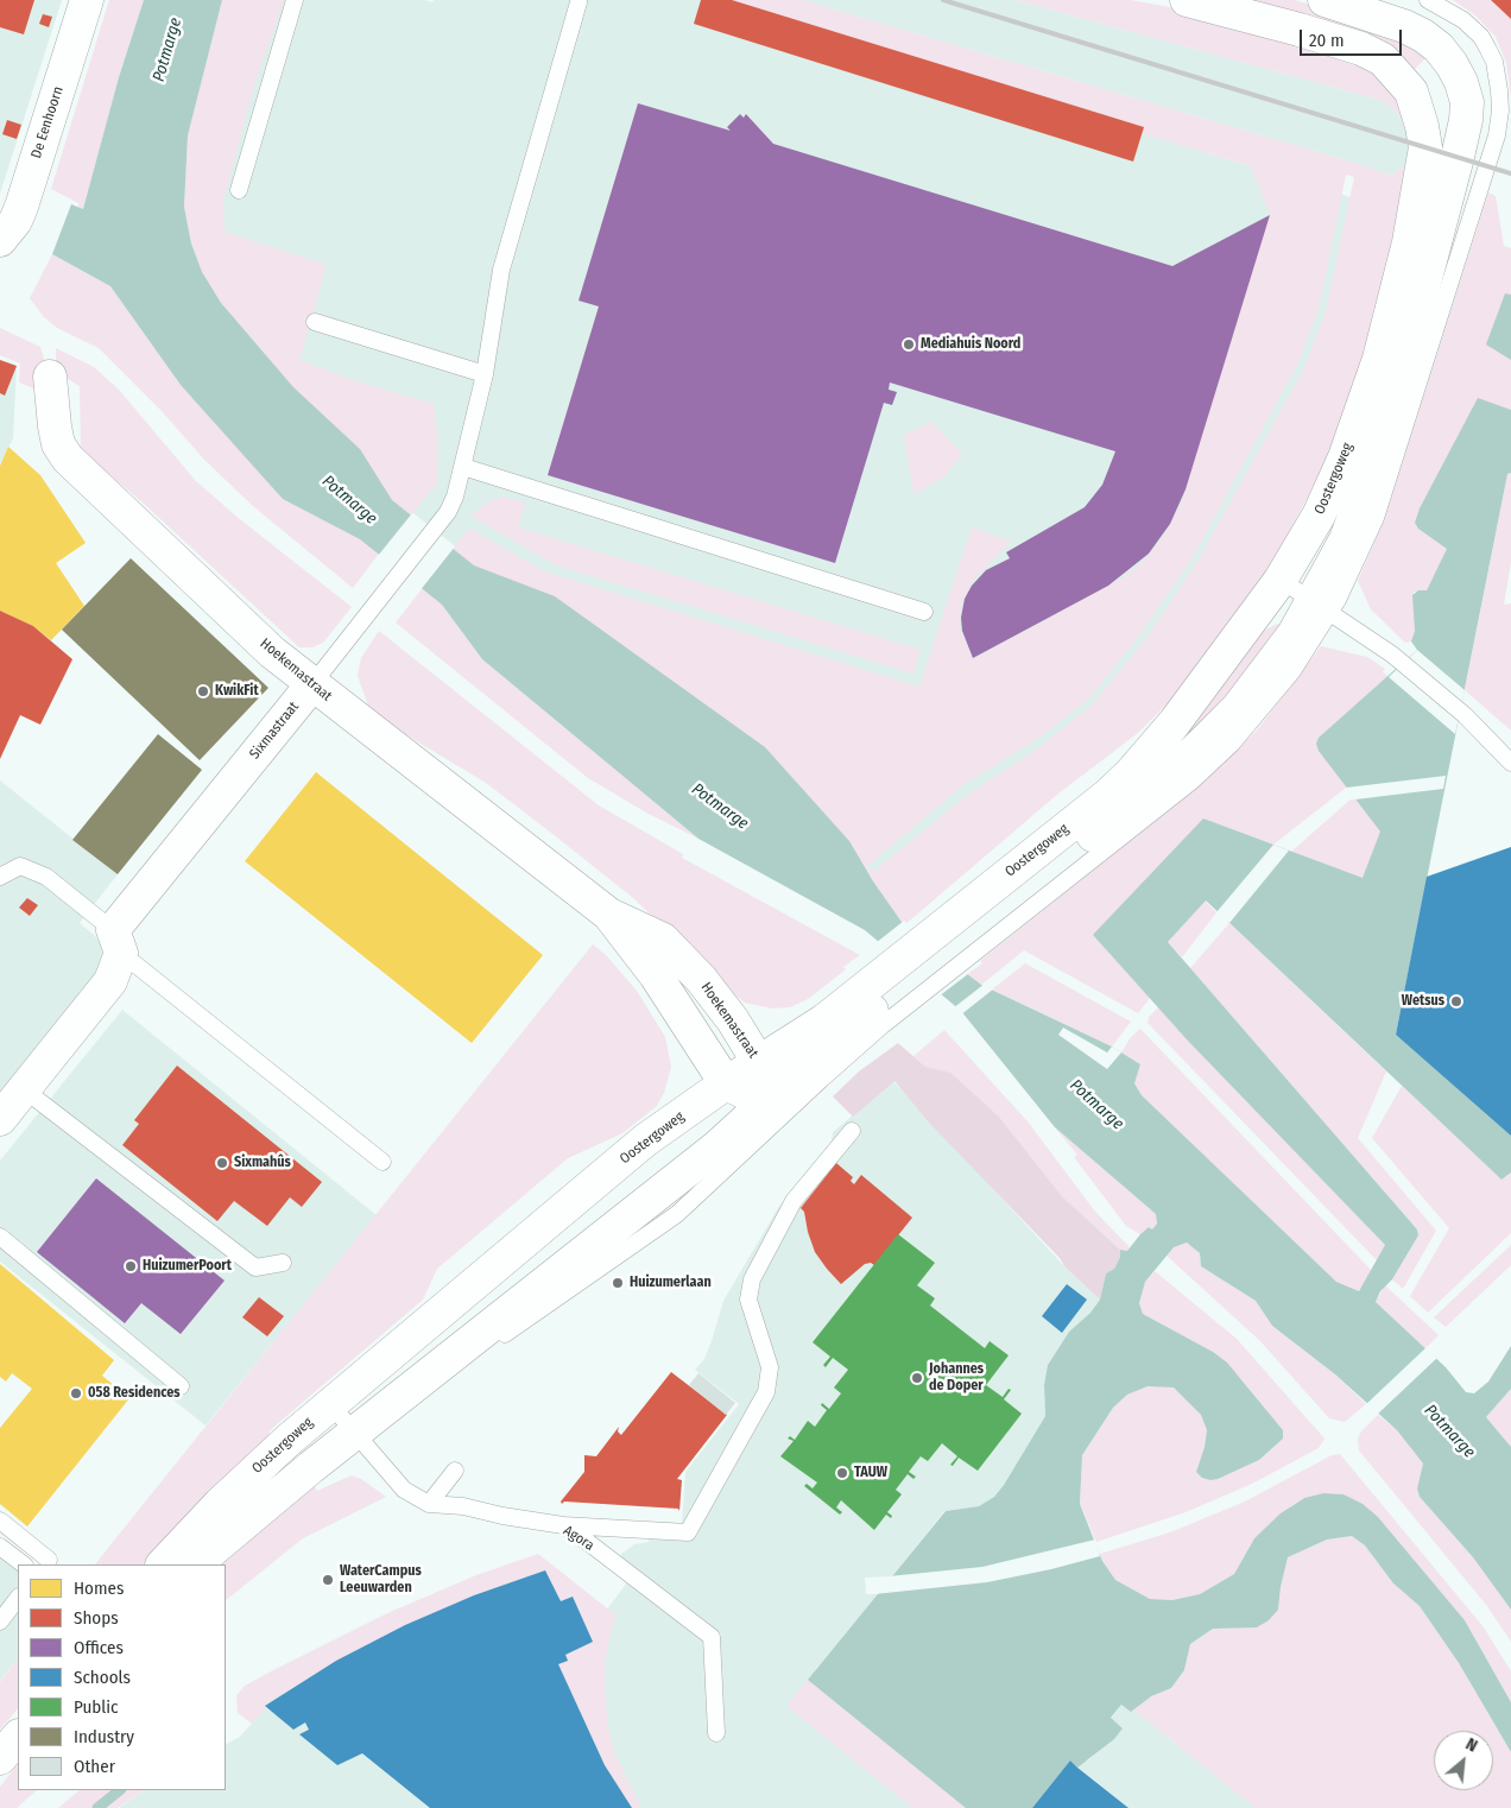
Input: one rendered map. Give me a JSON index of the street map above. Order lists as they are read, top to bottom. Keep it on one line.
{"streets":{"main road":["De Eenhoorn","Oostergoweg","Hoekemastraat","Sixmastraat"],"lane":["Agora"]},"crossings":[["Oostergoweg","Hoekemastraat"],["Oostergoweg","Agora"],["Hoekemastraat","Sixmastraat"]],"water":["Potmarge"],"places":["Mediahuis Noord","KwikFit","Wetsus","Sixmahûs","HuizumerPoort","Huizumerlaan","Johannes de Doper","058 Residences","TAUW","WaterCampus Leeuwarden"],"legend":["Homes","Shops","Offices","Schools","Public","Industry","Other"],"scale_bar":"20 m","north":"top right"}
